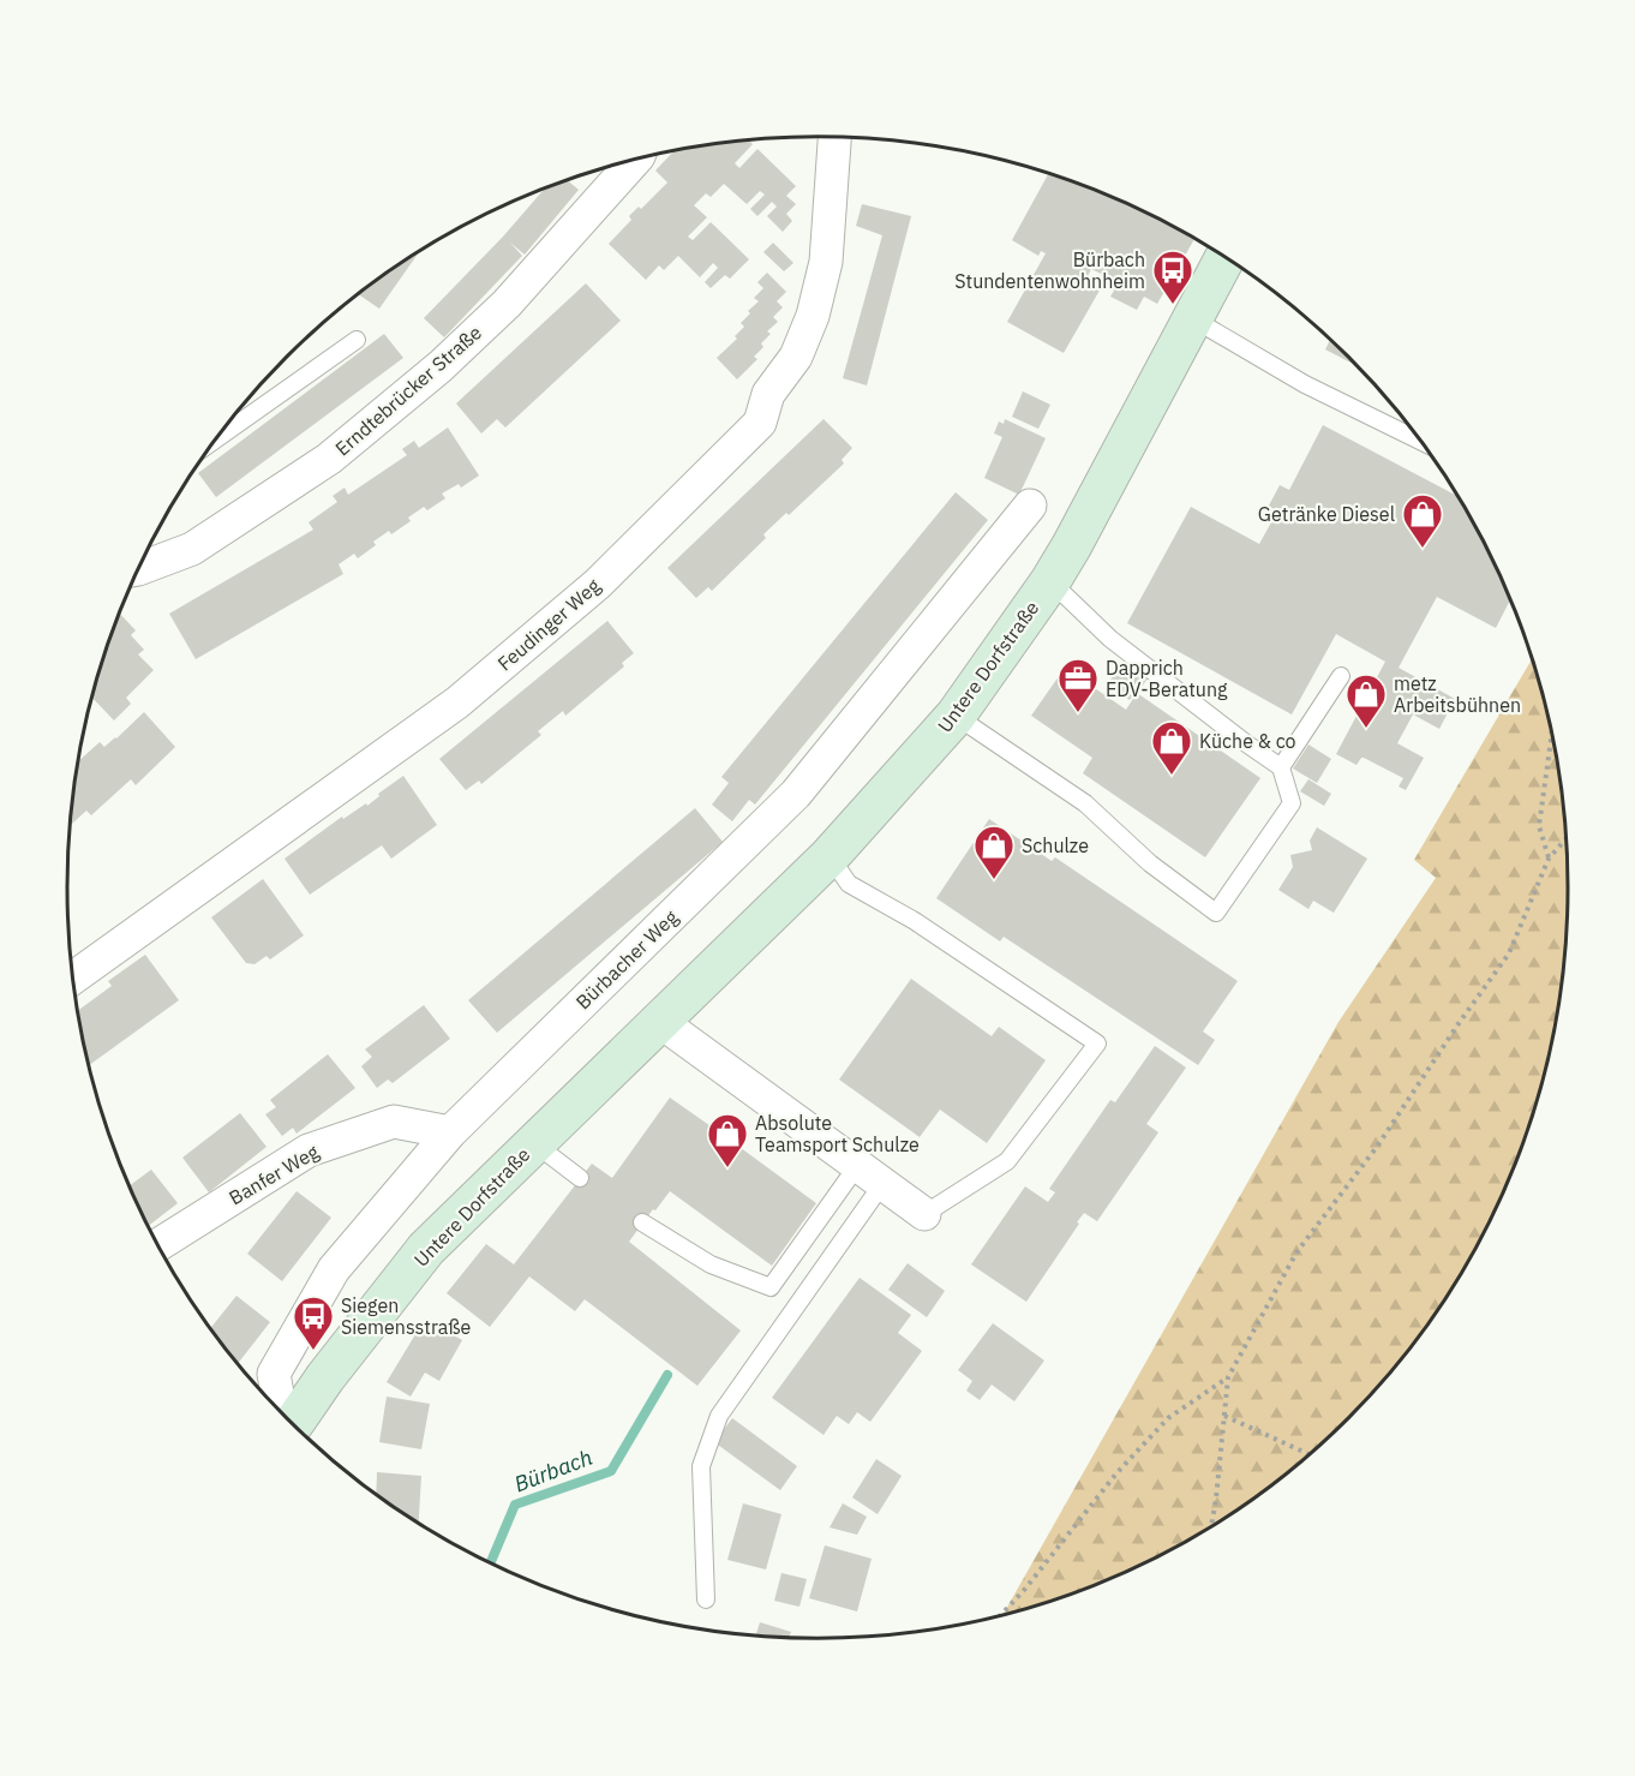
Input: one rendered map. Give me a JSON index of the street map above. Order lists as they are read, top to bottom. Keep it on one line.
{"streets":{"street":["Erndtebrücker Straße","Feudinger Weg","Untere Dorfstraße","Bürbacher Weg","Banfer Weg"]},"crossings":[["Bürbacher Weg","Banfer Weg"]],"water":["Bürbach"],"places":{"bus stop":["Bürbach Stundentenwohnheim","Siegen Siemensstraße"],"shop":["Getränke Diesel","metz Arbeitsbühnen","Küche & co","Schulze","Absolute Teamsport Schulze"],"office":["Dapprich EDV-Beratung"]}}
